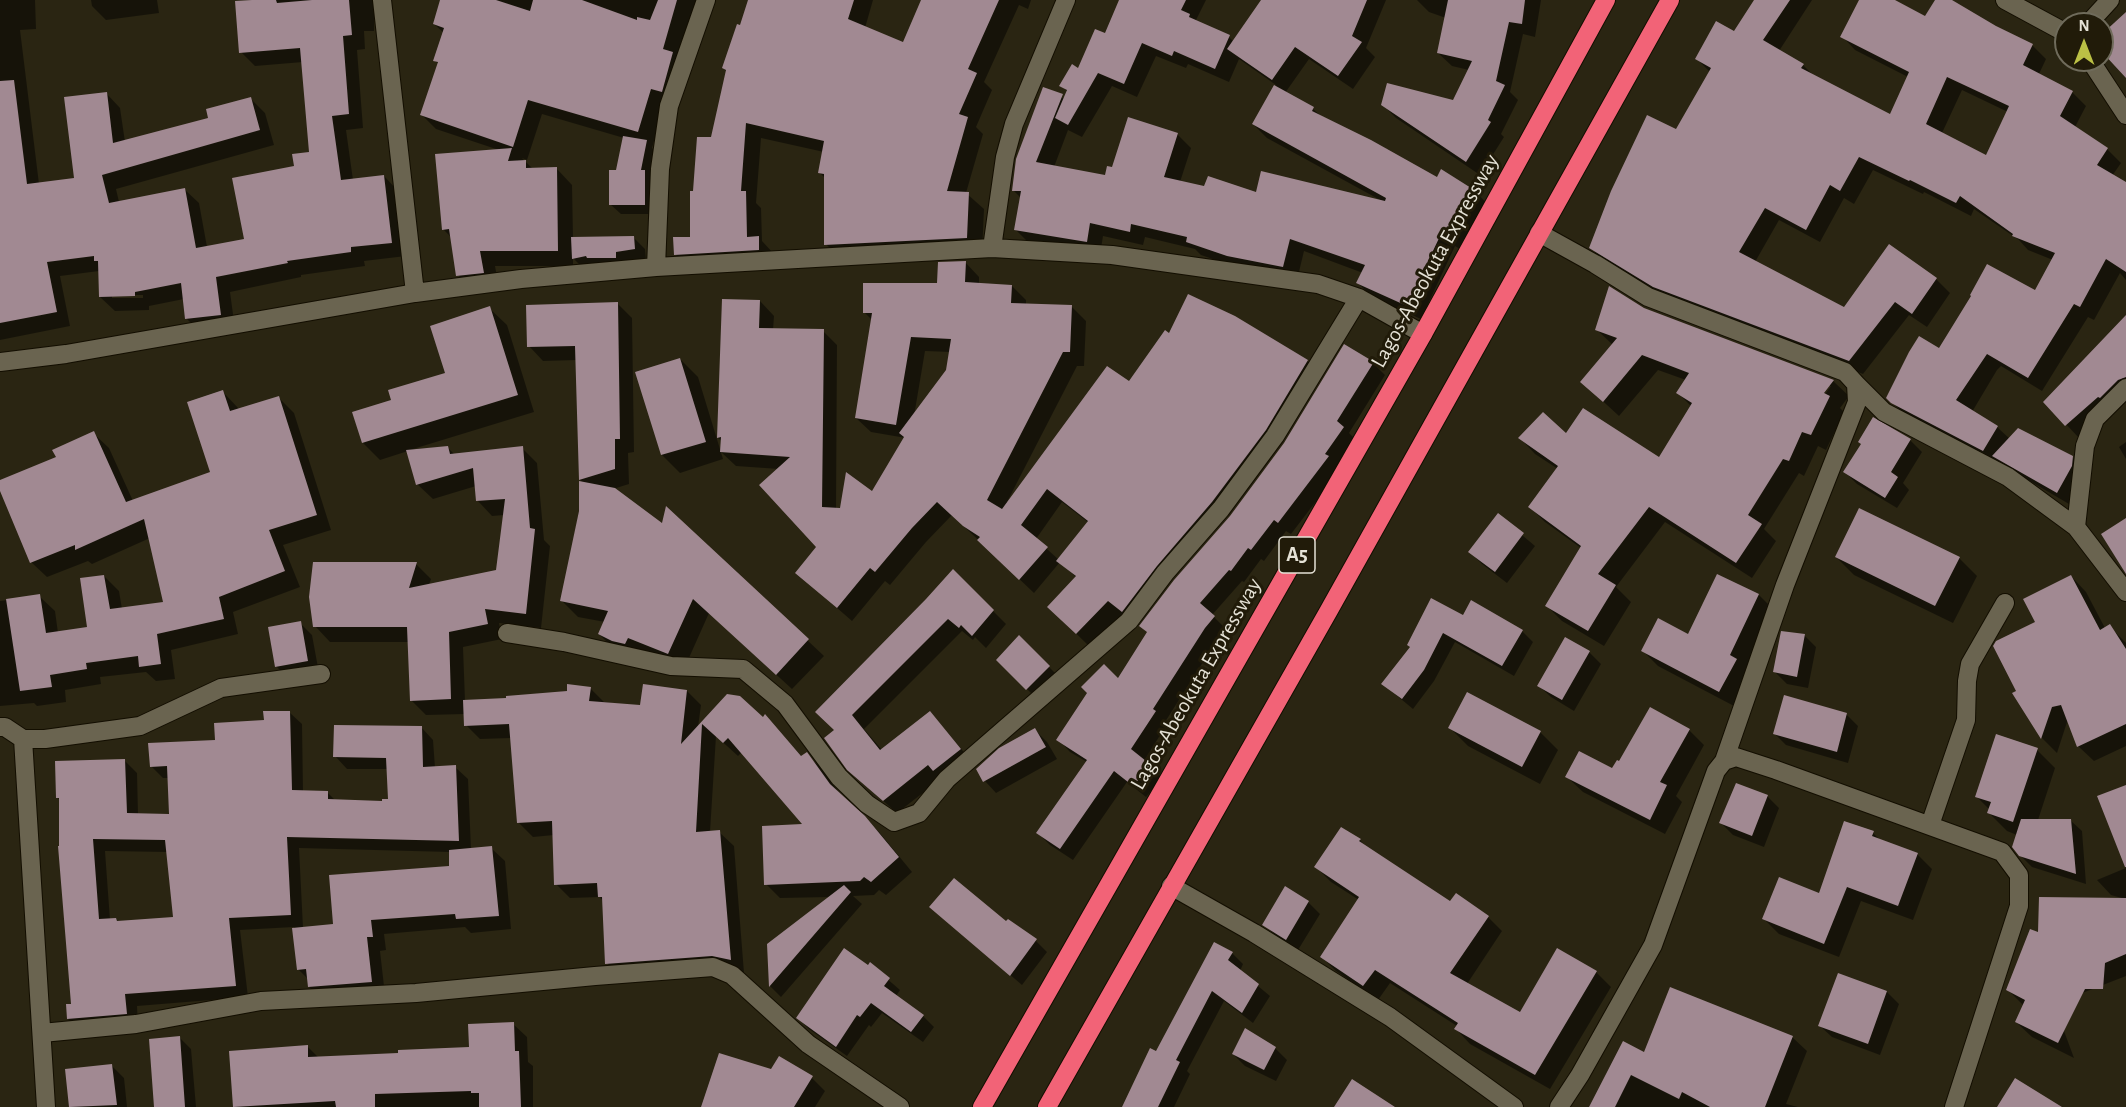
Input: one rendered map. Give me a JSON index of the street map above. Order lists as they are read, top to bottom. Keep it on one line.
{"streets":{"highway":["Lagos-Abeokuta Expressway","A5"]},"north":"top"}
